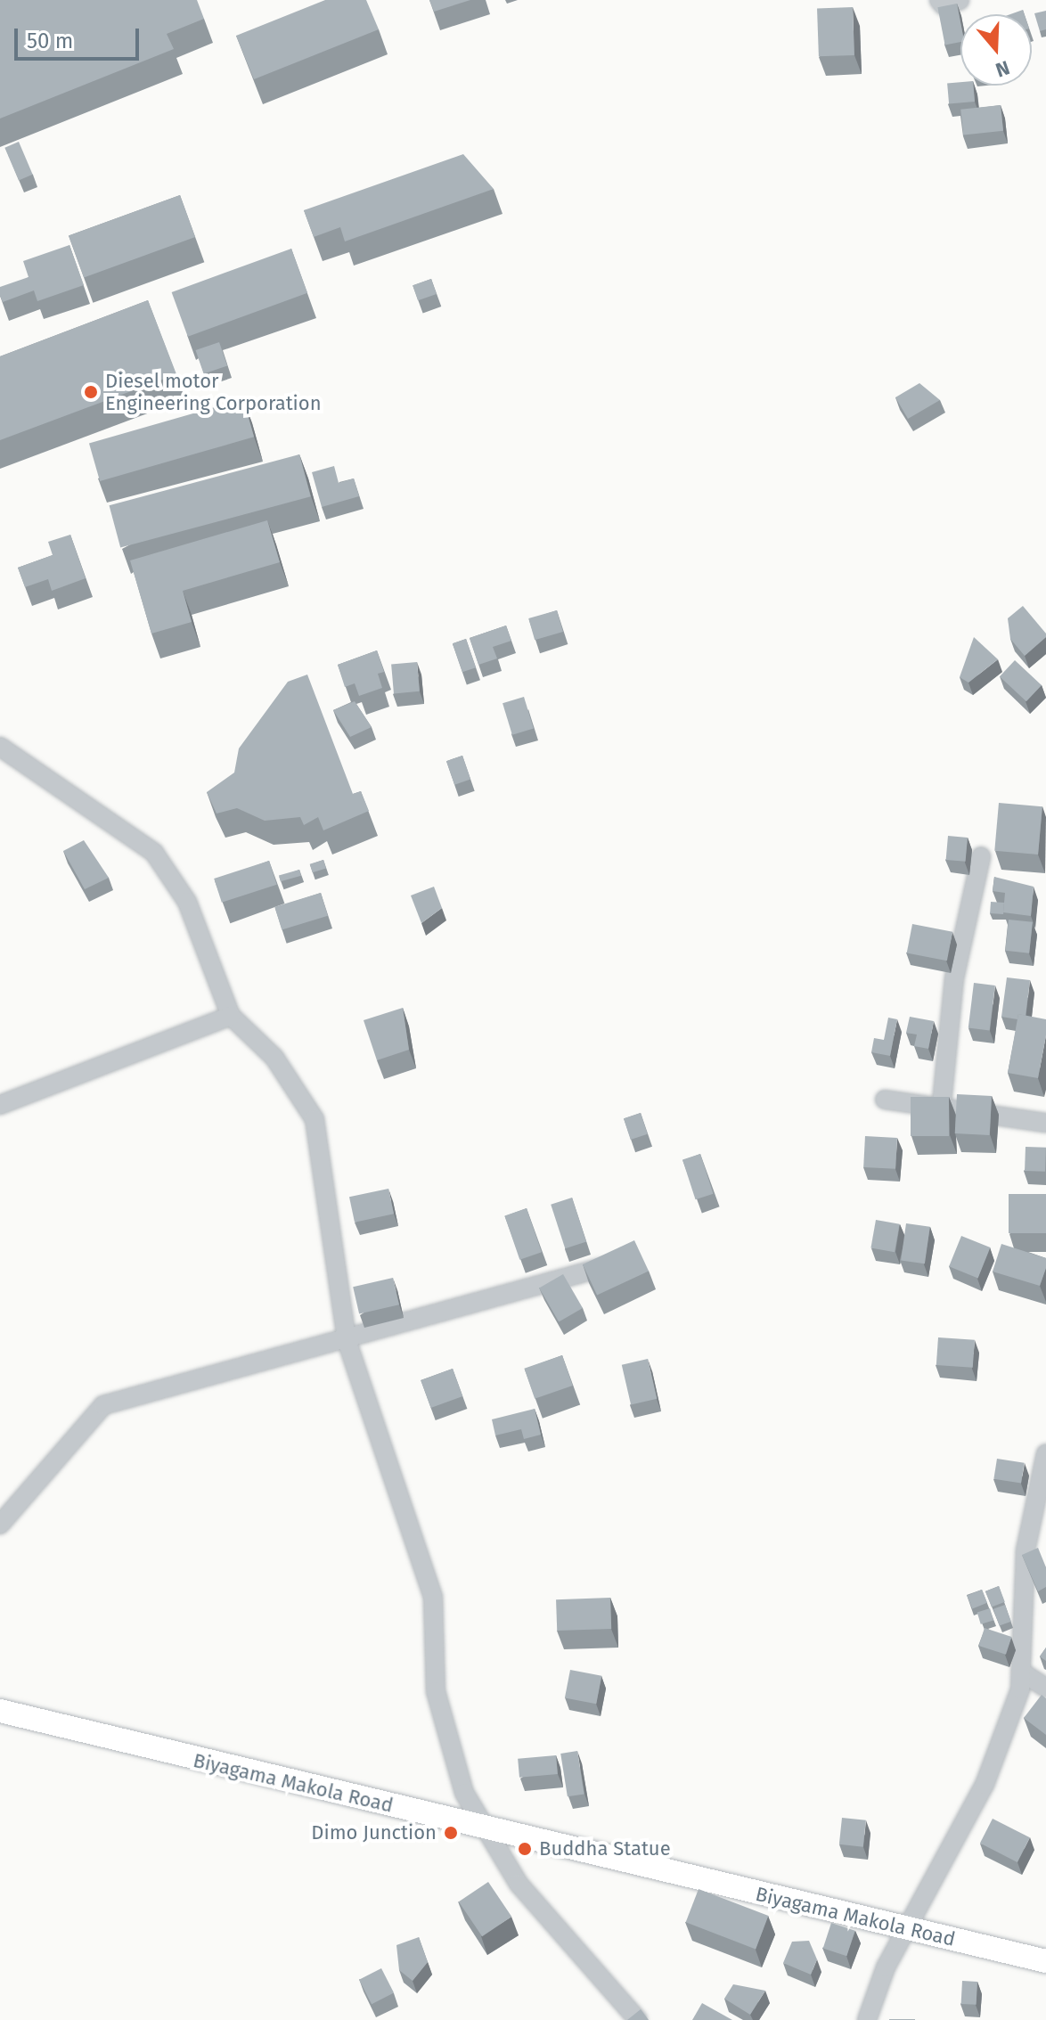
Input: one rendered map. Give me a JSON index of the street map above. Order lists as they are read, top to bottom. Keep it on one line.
{"streets":{"main road":["Biyagama Makola Road"]},"places":["Diesel motor Engineering Corporation","Dimo Junction","Buddha Statue"],"scale_bar":"50 m","north":"bottom"}
